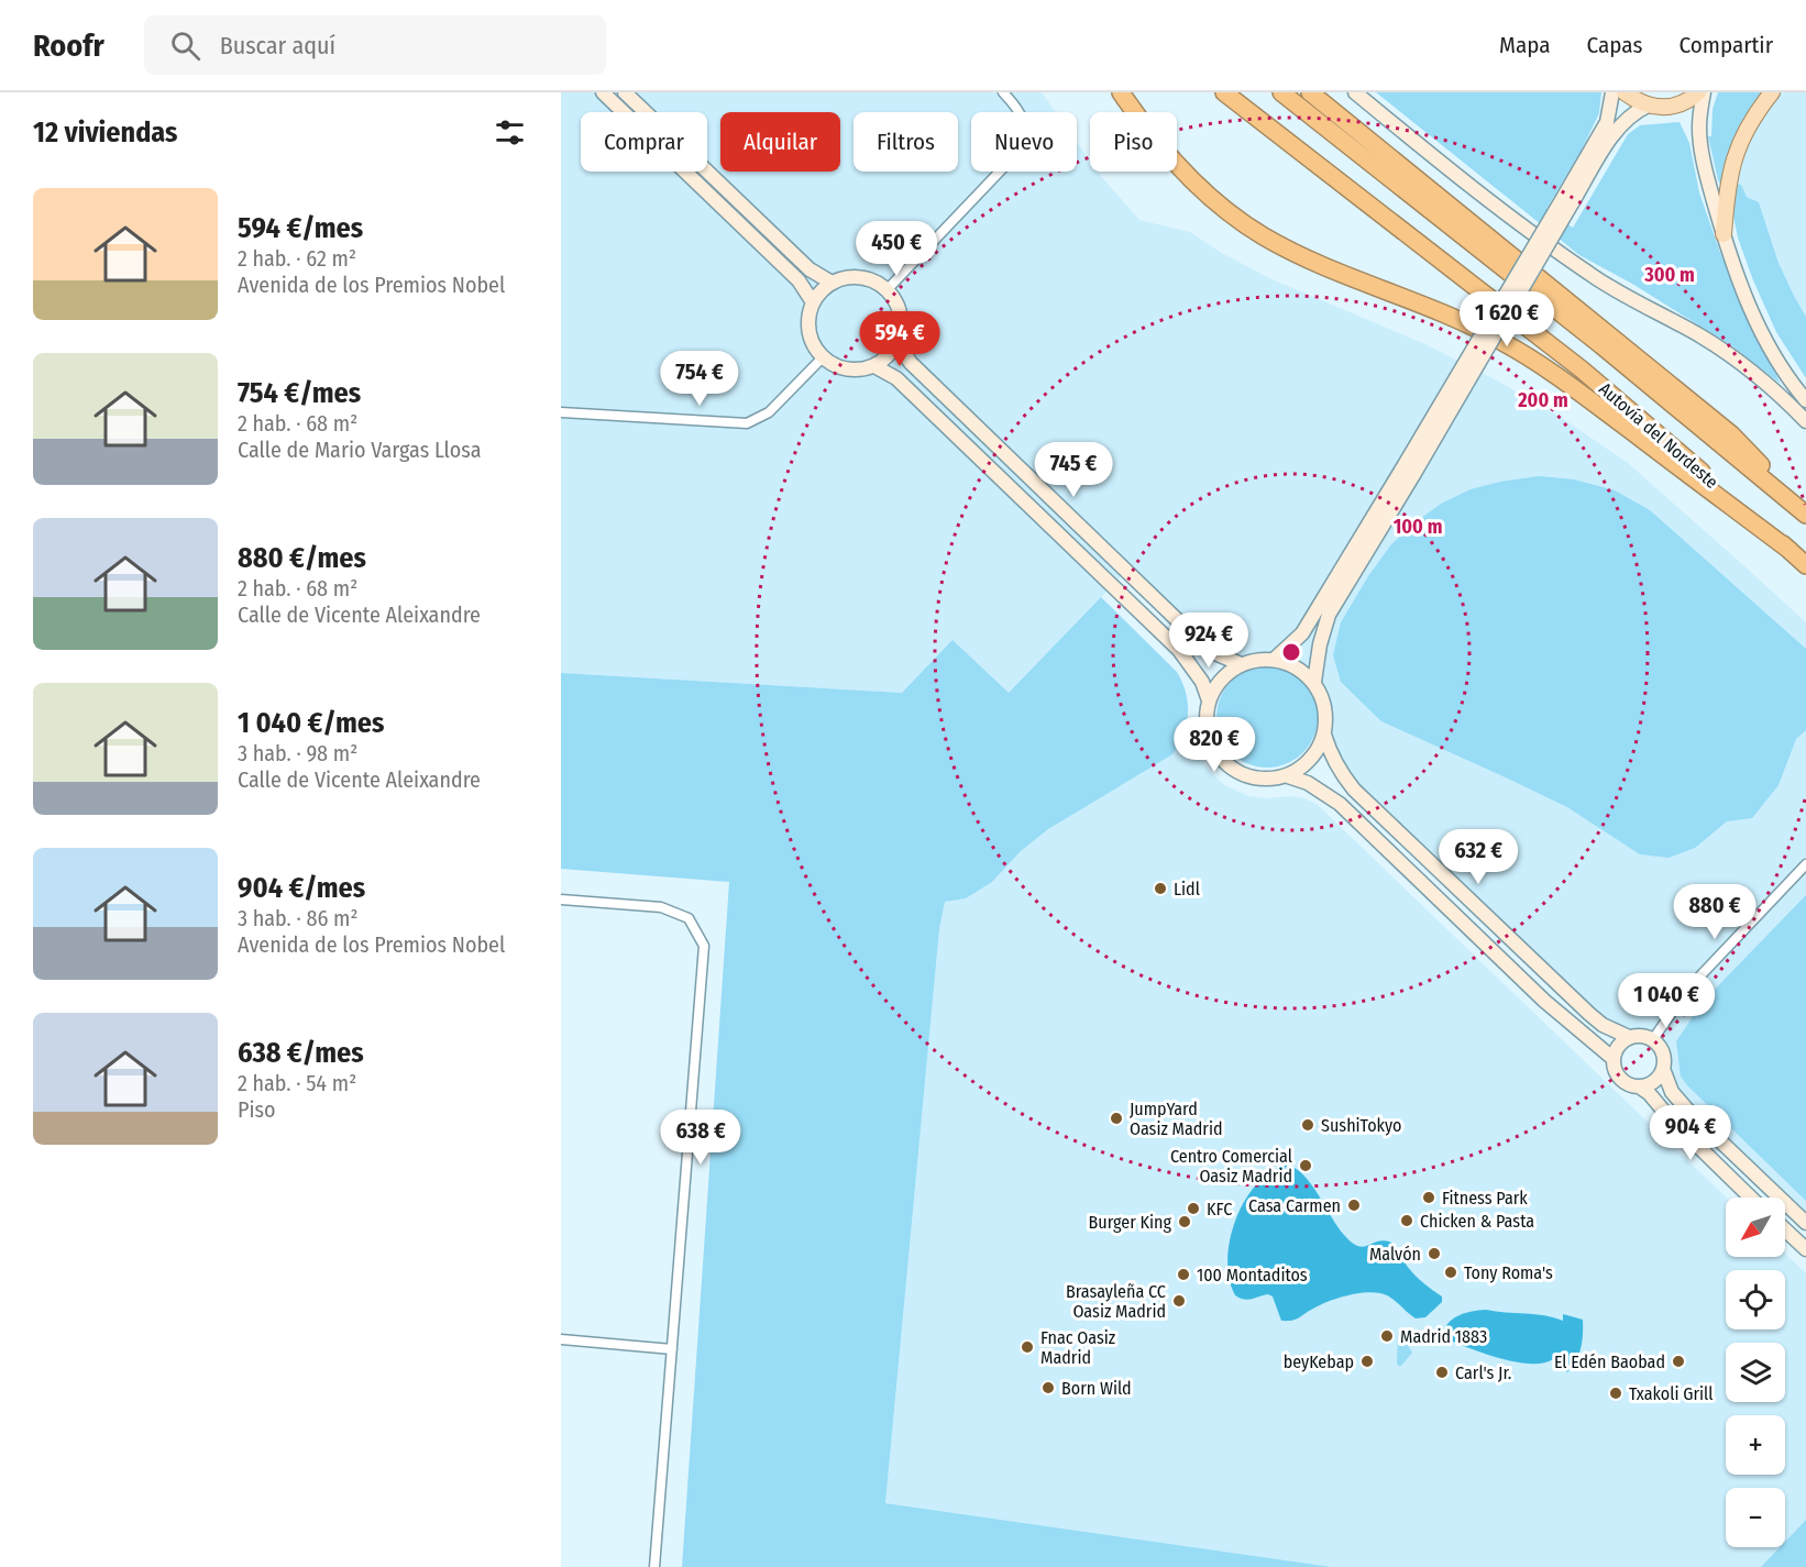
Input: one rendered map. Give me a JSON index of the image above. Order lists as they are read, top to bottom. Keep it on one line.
{"streets":{"highway":["Autovía del Nordeste"]},"places":["Lidl","JumpYard Oasiz Madrid","SushiTokyo","Centro Comercial Oasiz Madrid","Fitness Park","Casa Carmen","KFC","Chicken & Pasta","Burger King","Malvón","Tony Roma's","100 Montaditos","Brasayleña CC Oasiz Madrid","Madrid 1883","Fnac Oasiz Madrid","beyKebap","El Edén Baobad","Carl's Jr.","Born Wild","Txakoli Grill"],"north":"bottom left","page":{"header":"Roofr","search":"Buscar aquí","nav":["Mapa","Capas","Compartir"],"heading":"12 viviendas","chip":["Comprar","Alquilar","Filtros","Nuevo","Piso"],"list":[{"name":"594 €/mes","note":"2 hab. · 62 m² · Avenida de los Premios Nobel"},{"name":"754 €/mes","note":"2 hab. · 68 m² · Calle de Mario Vargas Llosa"},{"name":"880 €/mes","note":"2 hab. · 68 m² · Calle de Vicente Aleixandre"},{"name":"1 040 €/mes","note":"3 hab. · 98 m² · Calle de Vicente Aleixandre"},{"name":"904 €/mes","note":"3 hab. · 86 m² · Avenida de los Premios Nobel"},{"name":"638 €/mes","note":"2 hab. · 54 m² · Piso"}],"price":["450 €","1 620 €","594 €","754 €","745 €","924 €","820 €","632 €","880 €","1 040 €","904 €","638 €"],"map_buttons":["+","−"]},"rings":["300 m","200 m","100 m"]}
